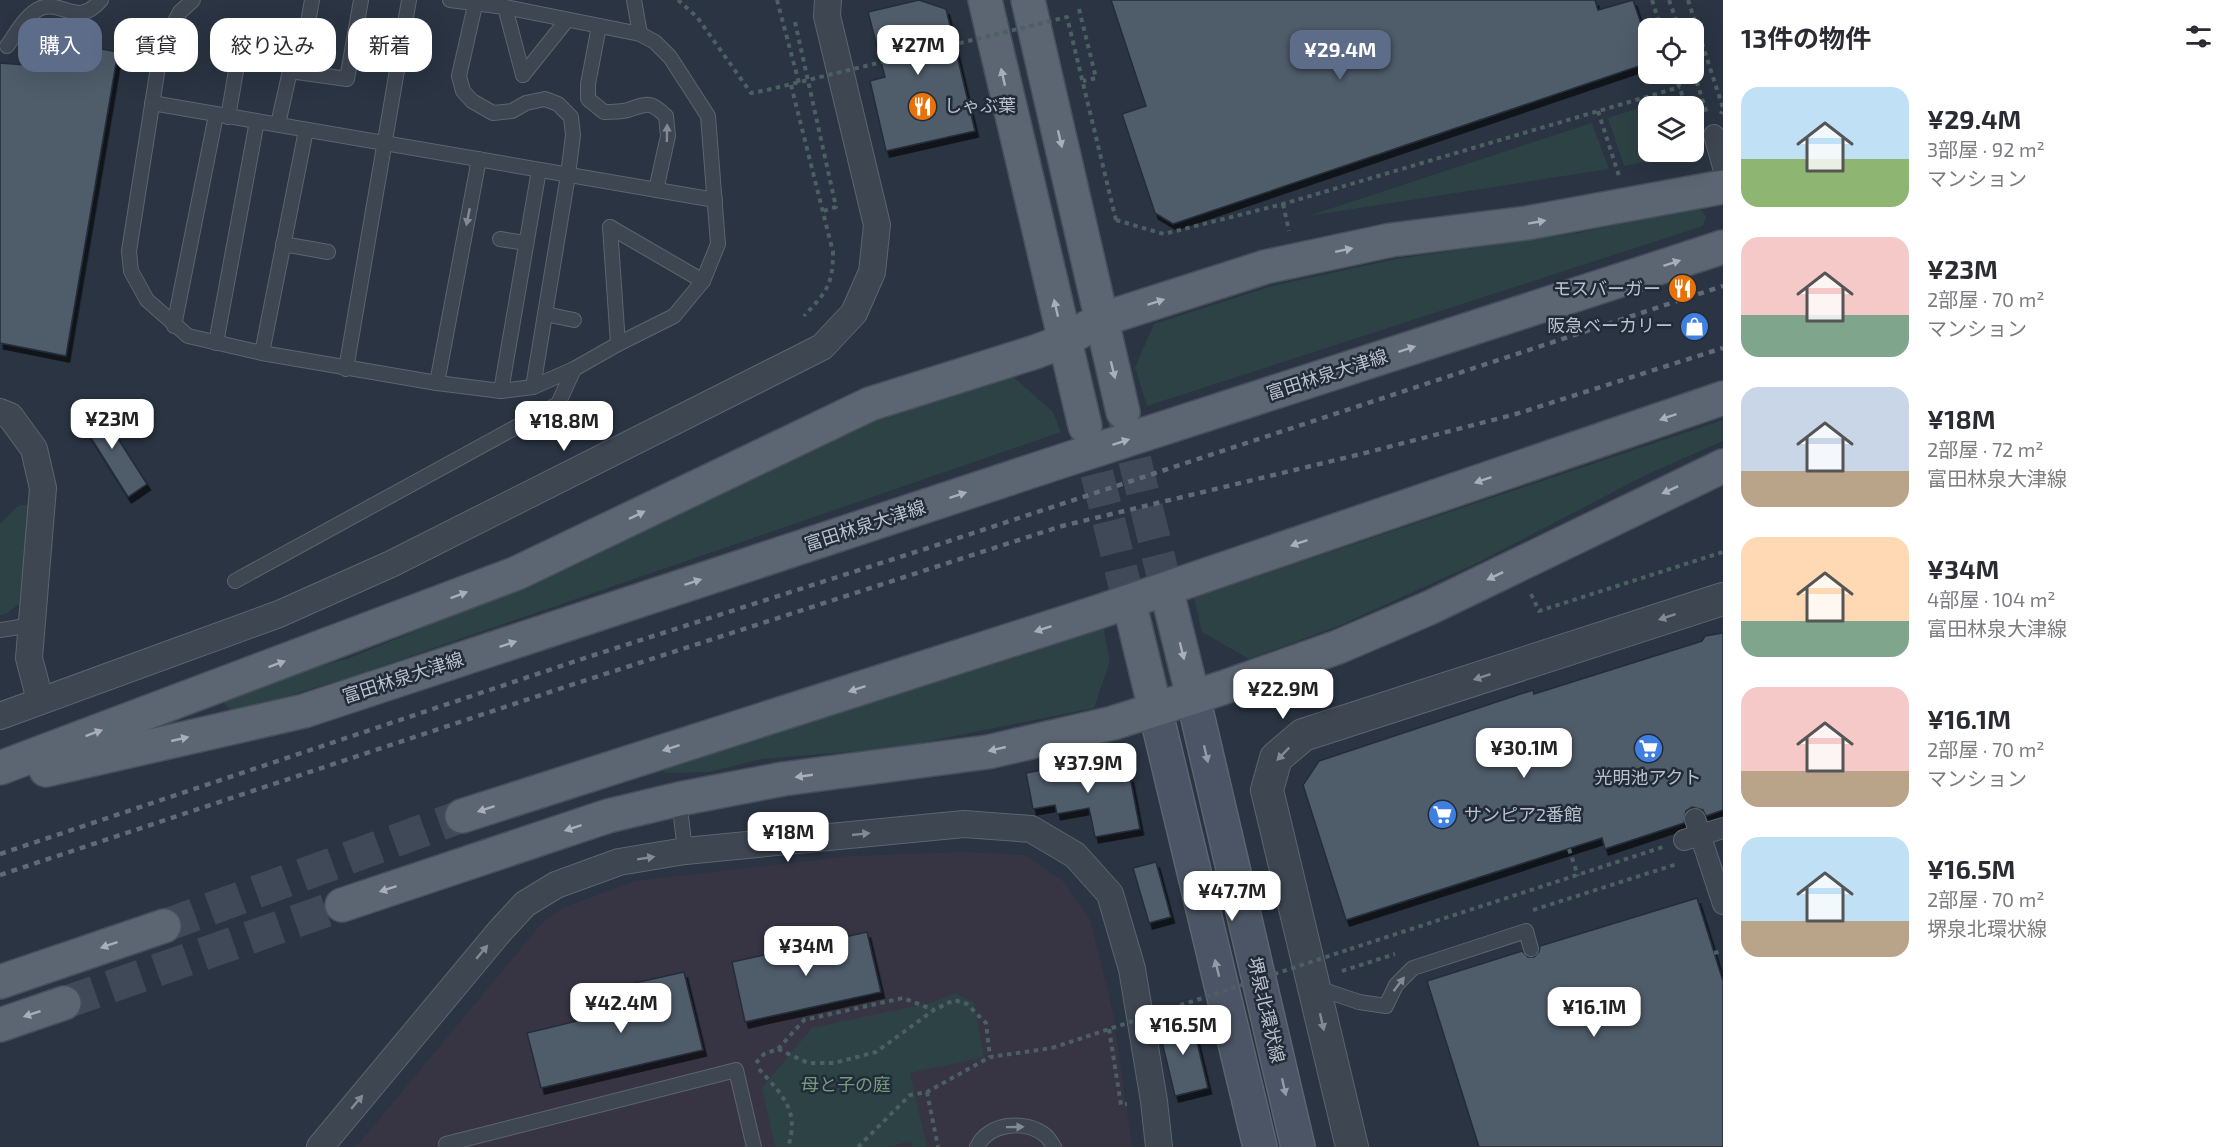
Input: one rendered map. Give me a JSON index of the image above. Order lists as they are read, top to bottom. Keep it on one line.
{"streets":{"main road":["富田林泉大津線","堺泉北環状線"]},"parks":["母と子の庭"],"places":{"restaurant":["しゃぶ葉","モスバーガー"],"shop":["阪急ベーカリー"],"supermarket":["光明池アクト","サンピア2番館"]},"page":{"heading":"13件の物件","chip":["購入","賃貸","絞り込み","新着"],"price":["¥27M","¥29.4M","¥23M","¥18.8M","¥22.9M","¥30.1M","¥37.9M","¥18M","¥47.7M","¥34M","¥42.4M","¥16.1M","¥16.5M"],"list":[{"name":"¥29.4M","note":"3部屋 · 92 m² · マンション"},{"name":"¥23M","note":"2部屋 · 70 m² · マンション"},{"name":"¥18M","note":"2部屋 · 72 m² · 富田林泉大津線"},{"name":"¥34M","note":"4部屋 · 104 m² · 富田林泉大津線"},{"name":"¥16.1M","note":"2部屋 · 70 m² · マンション"},{"name":"¥16.5M","note":"2部屋 · 70 m² · 堺泉北環状線"}]}}
